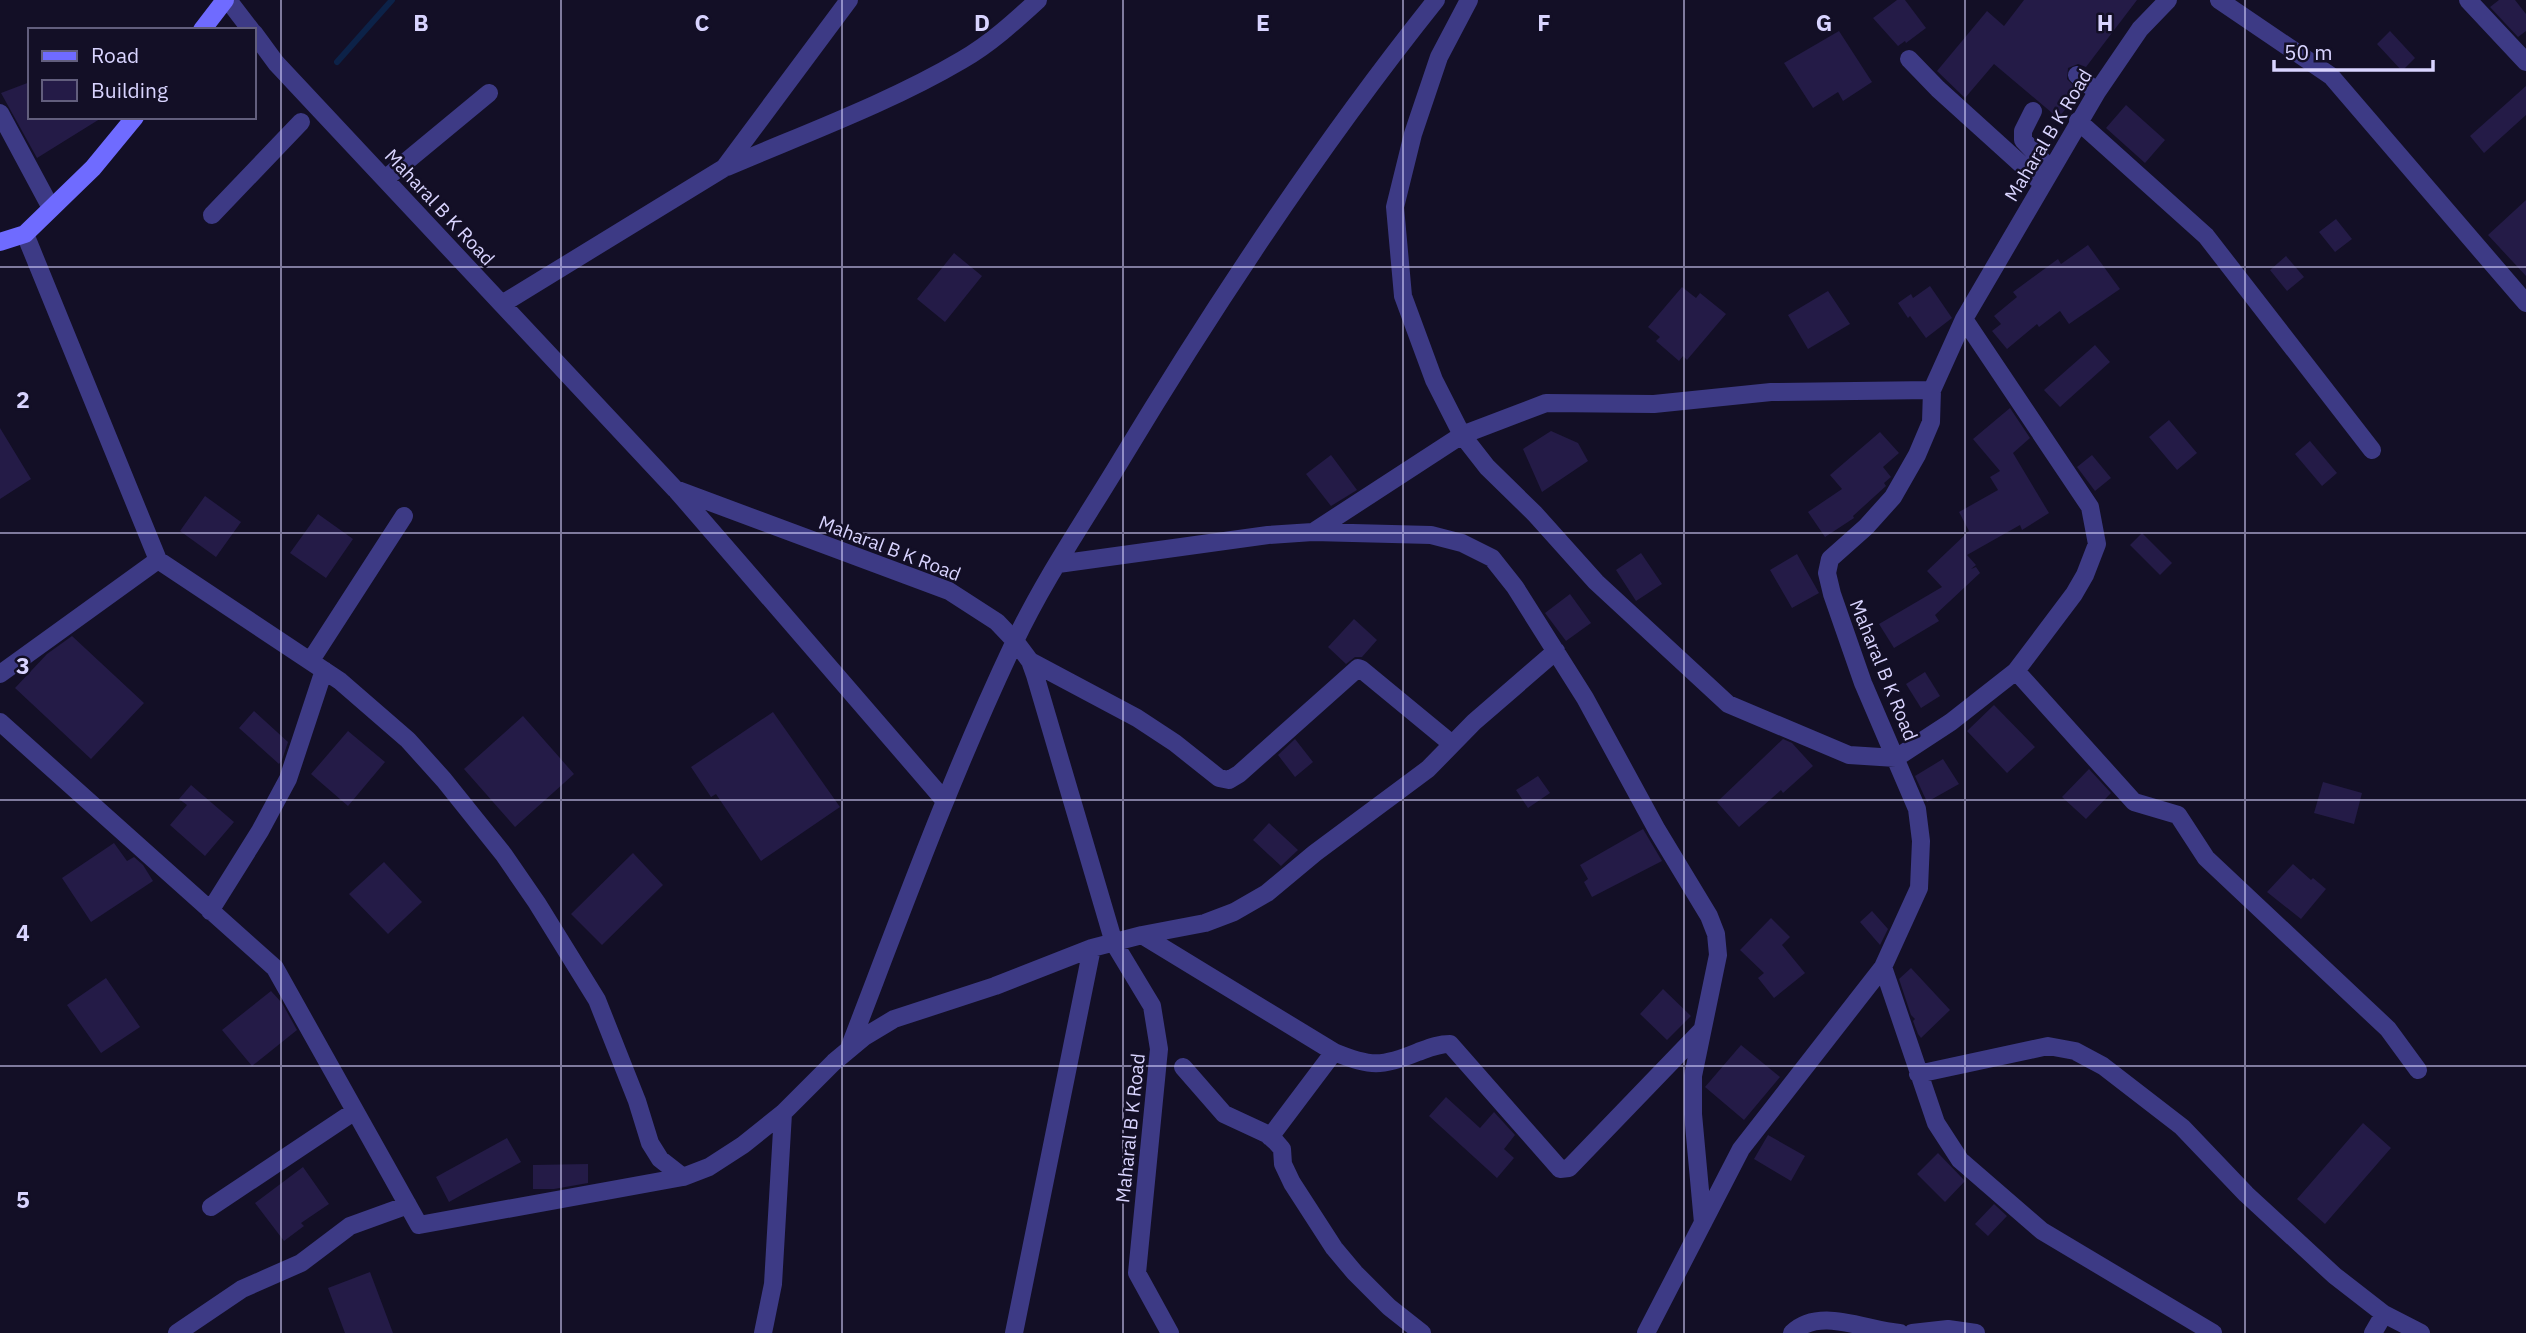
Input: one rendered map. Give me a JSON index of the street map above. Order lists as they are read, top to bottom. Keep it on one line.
{"streets":{"street":["Maharal B K Road"]},"legend":["Road","Building"],"scale_bar":"50 m","grid":{"columns":["B","C","D","E","F","G","H"],"rows":["2","3","4","5"]}}
